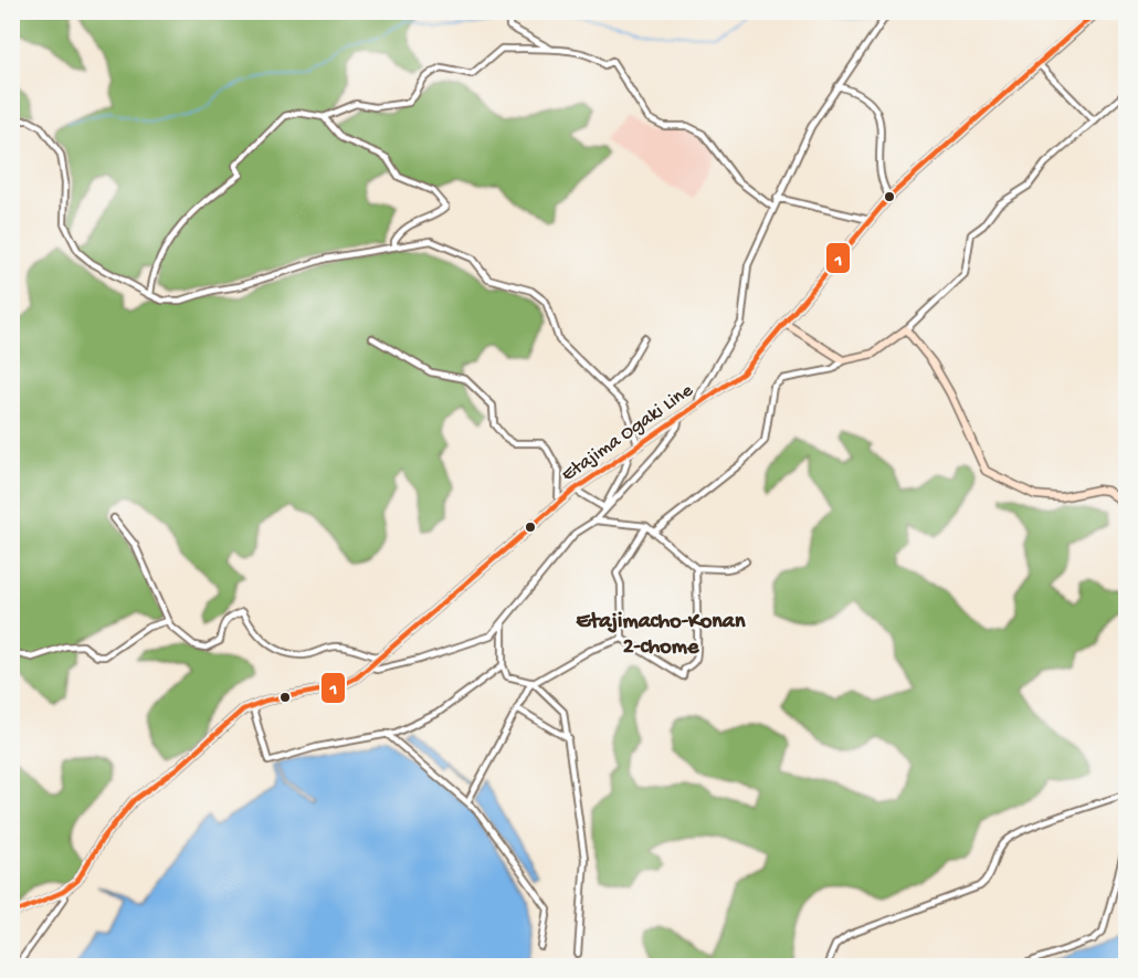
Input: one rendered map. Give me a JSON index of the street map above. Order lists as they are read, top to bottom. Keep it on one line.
{"streets":{"main road":["Etajima Ogaki Line"]},"districts":["Etajimacho-Konan 2-chome"],"lines":["transit line 1"]}
